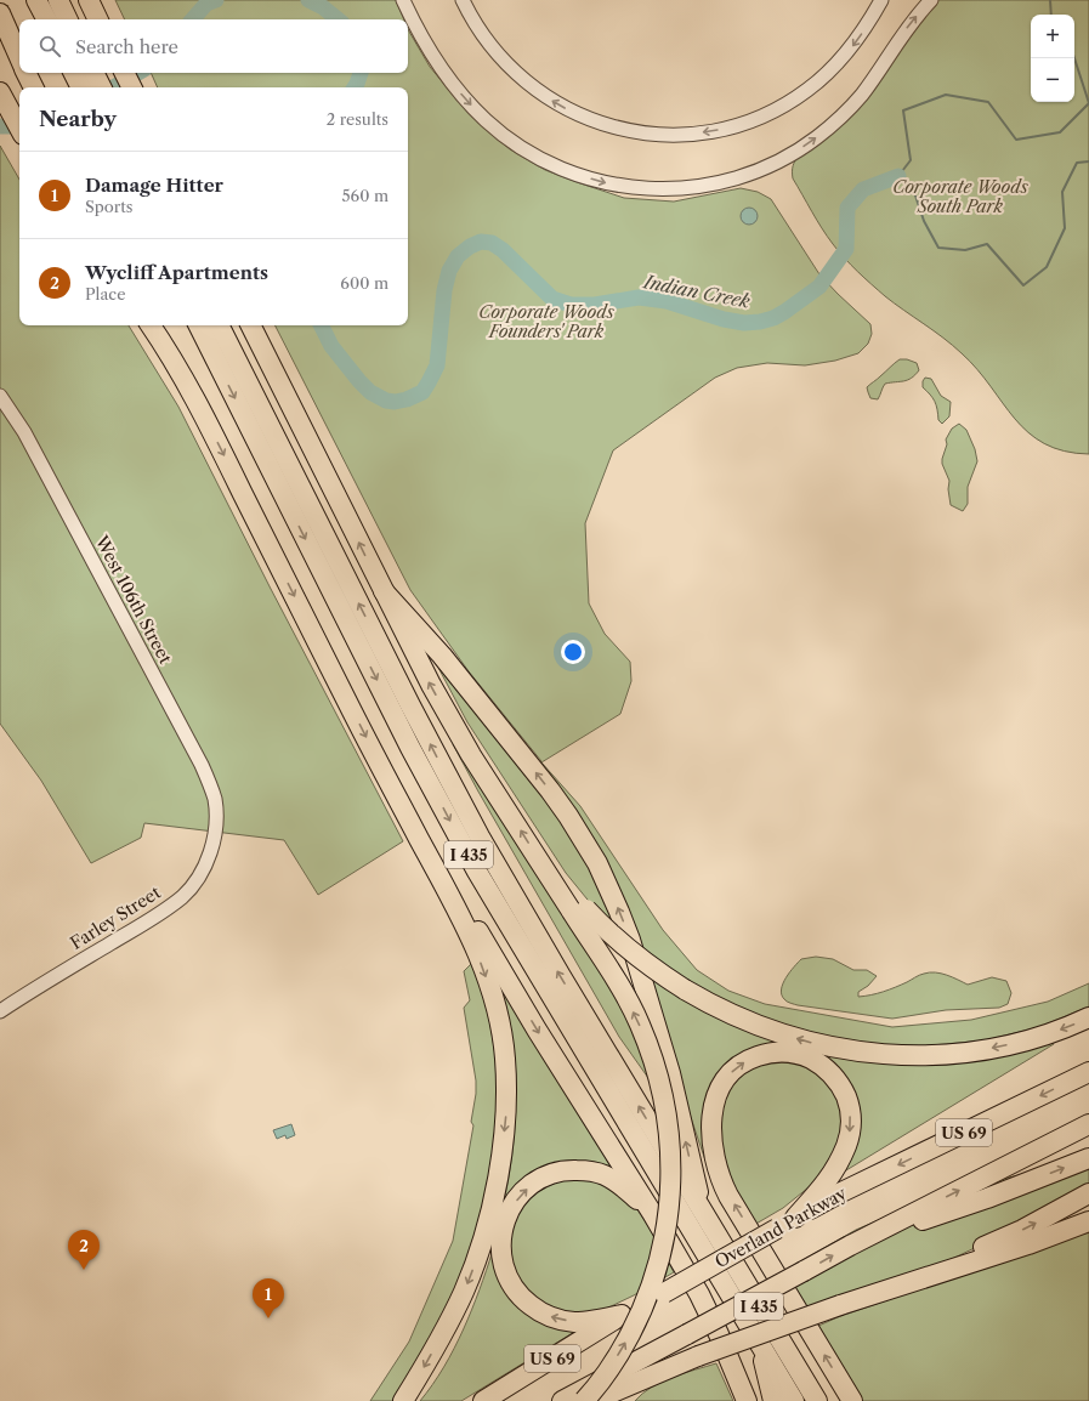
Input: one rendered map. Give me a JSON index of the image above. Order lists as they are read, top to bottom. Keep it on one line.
{"streets":{"highway":["I 435","US 69","Overland Parkway"],"street":["West 106th Street","Farley Street"]},"crossings":[["West 106th Street","Farley Street"]],"water":["Indian Creek"],"parks":["Corporate Woods South Park","Corporate Woods Founders' Park"],"page":{"map_buttons":["+","−"],"search":"Search here","heading":["Nearby","2 results"],"list":[{"mark":"1","name":"Damage Hitter","note":"Sports","value":"560 m"},{"mark":"2","name":"Wycliff Apartments","note":"Place","value":"600 m"}],"pins":["2","1"]}}
